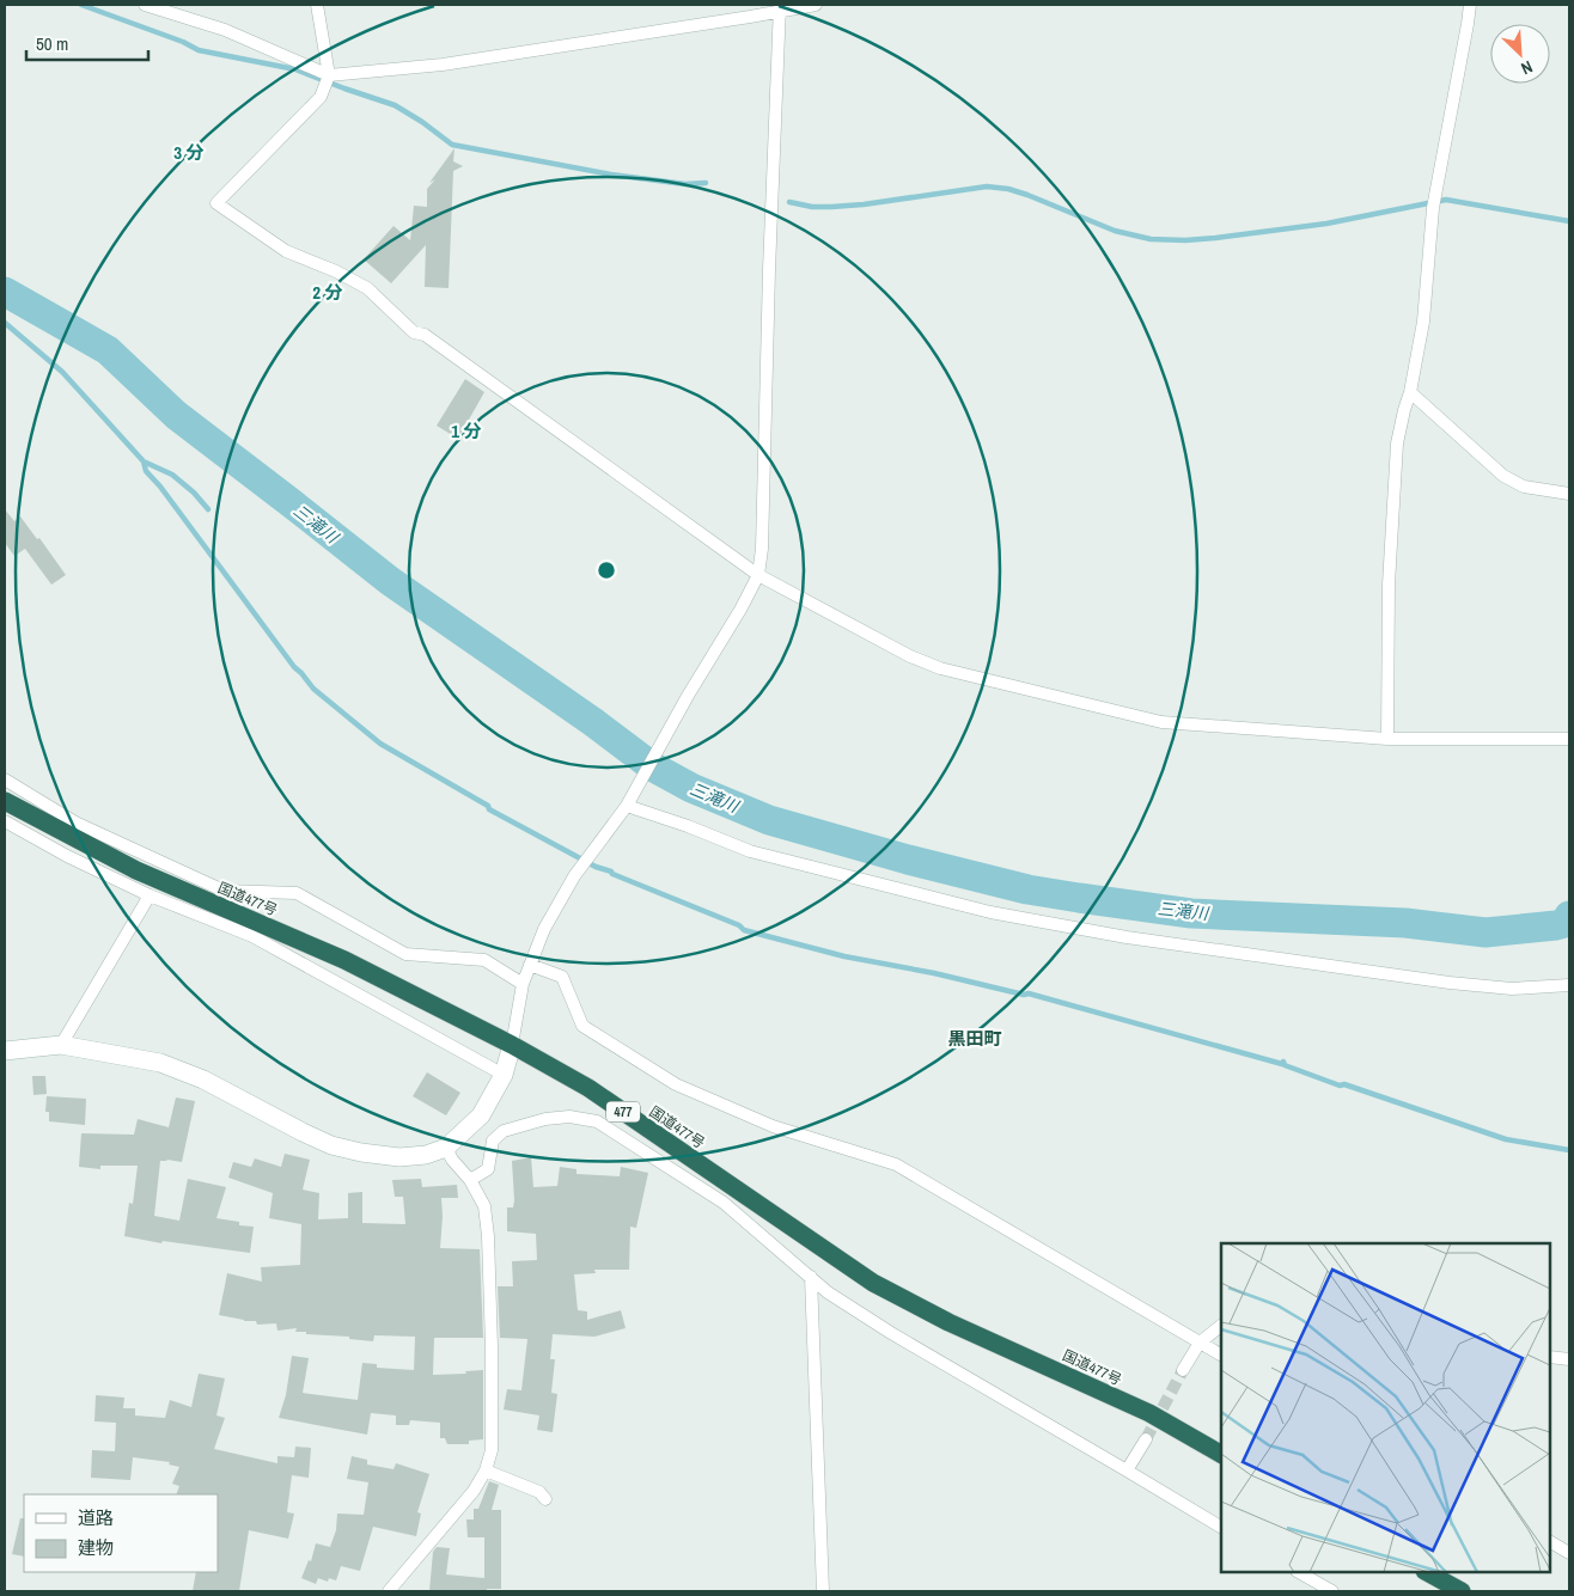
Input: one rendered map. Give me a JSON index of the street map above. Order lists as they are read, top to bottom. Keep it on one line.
{"streets":{"highway":["国道477号","477"]},"districts":["黒田町"],"water":["三滝川"],"legend":["道路","建物"],"scale_bar":"50 m","north":"bottom right","rings":["3 分","2 分","1 分"]}
